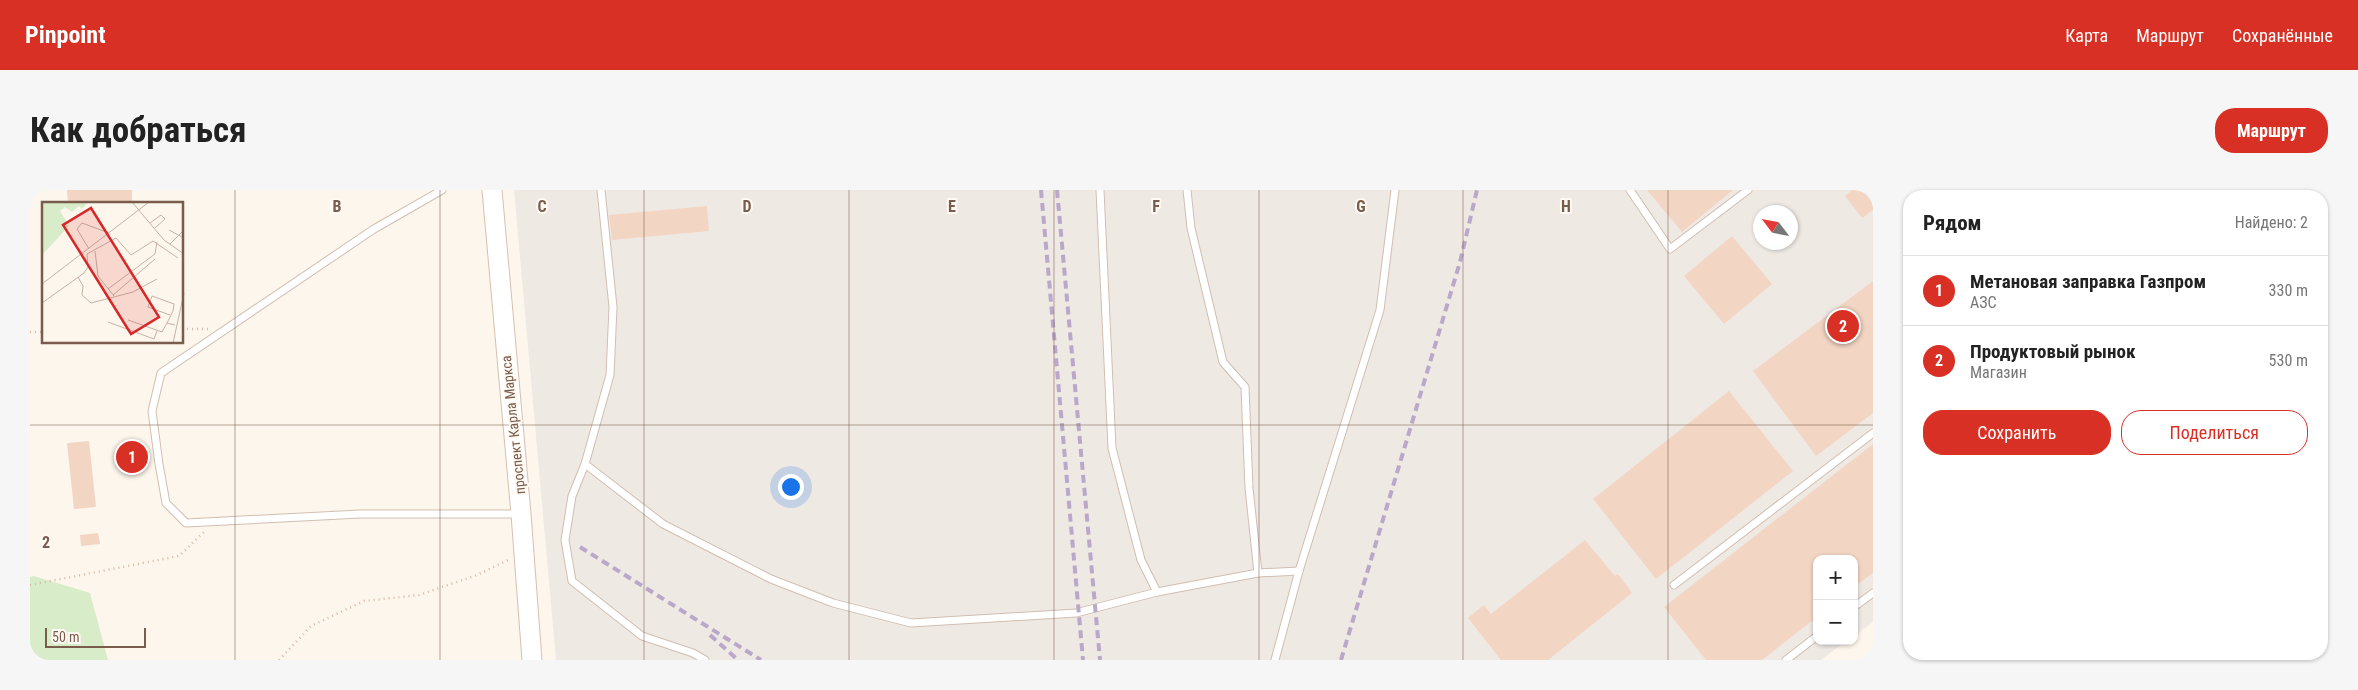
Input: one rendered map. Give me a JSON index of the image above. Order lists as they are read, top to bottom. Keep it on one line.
{"streets":{"main road":["проспект Карла Маркса"]},"scale_bar":"50 m","north":"top left","page":{"header":"Pinpoint","nav":["Карта","Маршрут","Сохранённые"],"buttons":["Маршрут",["Сохранить","Поделиться"]],"title":"Как добраться","heading":["Рядом","Найдено: 2"],"list":[{"mark":"1","name":"Метановая заправка Газпром","note":"АЗС","value":"330 m"},{"mark":"2","name":"Продуктовый рынок","note":"Магазин","value":"530 m"}],"pins":["2","1"],"map_buttons":["+","−"],"scale":"50 m"},"grid":{"columns":["B","C","D","E","F","G","H"],"rows":["2"]}}
